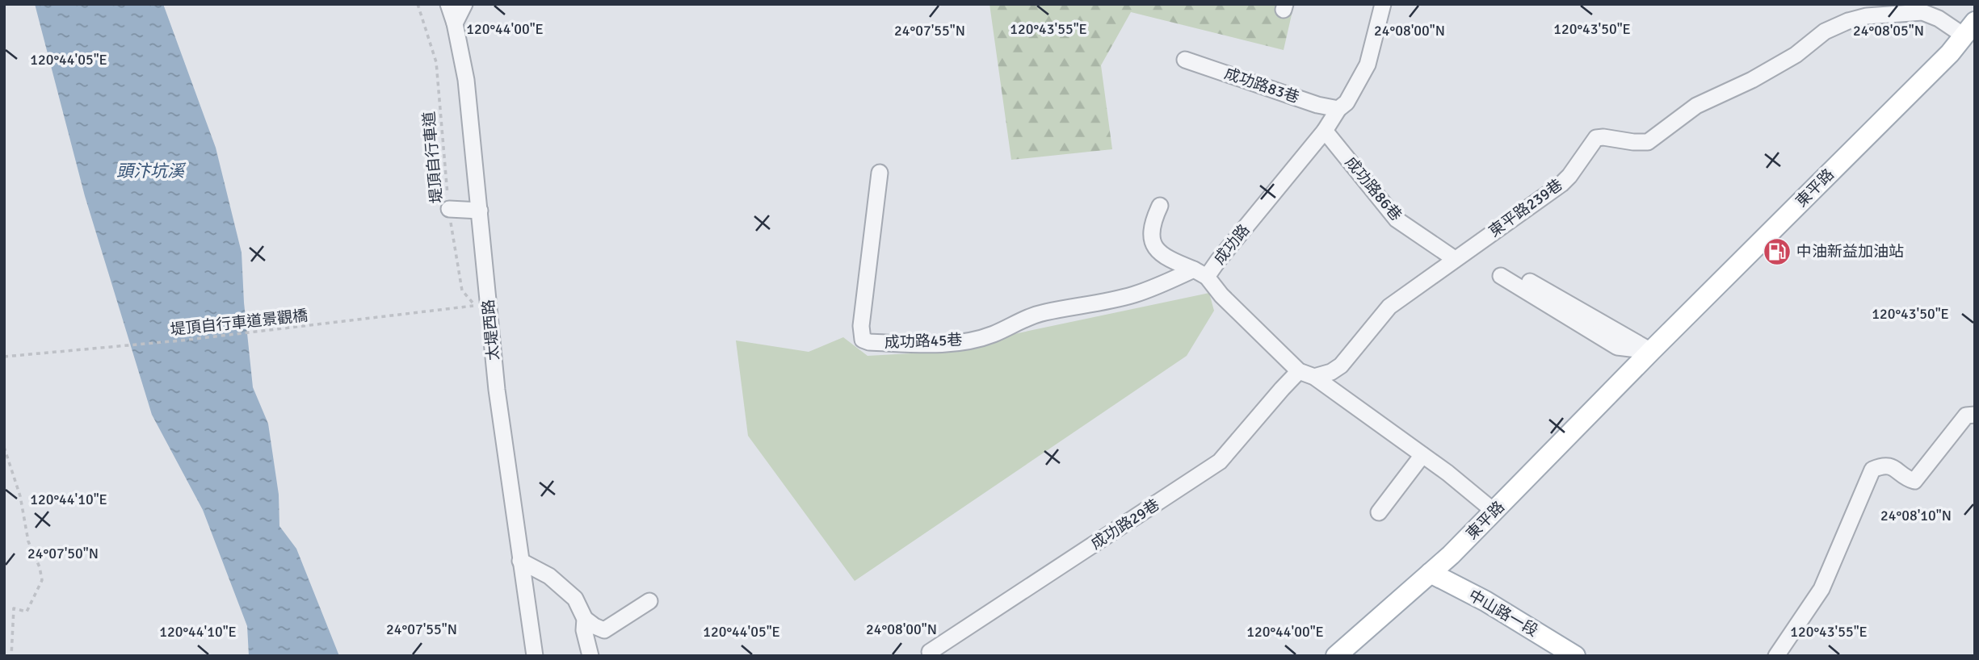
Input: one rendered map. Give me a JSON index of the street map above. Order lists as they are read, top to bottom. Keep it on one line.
{"streets":{"main road":["東平路","中山路一段"],"street":["成功路83巷","成功路86巷","東平路239巷","成功路","太堤西路","成功路45巷","成功路29巷"],"path":["堤頂自行車道","堤頂自行車道景觀橋"]},"crossings":[["成功路83巷","成功路"],["堤頂自行車道","堤頂自行車道景觀橋"],["東平路","東平路239巷"],["東平路","成功路"],["東平路","中山路一段"],["成功路86巷","東平路239巷"],["成功路86巷","成功路"],["東平路239巷","成功路"],["成功路","成功路45巷"],["成功路","成功路29巷"]],"water":["頭汴坑溪"],"places":{"fuel station":["中油新益加油站"]},"coordinates":["120°43'50\"E","120°44'00\"E","120°43'55\"E","24°07'55\"N","24°08'00\"N","24°08'05\"N","120°44'05\"E","120°44'10\"E","24°08'10\"N","24°07'50\"N"]}
